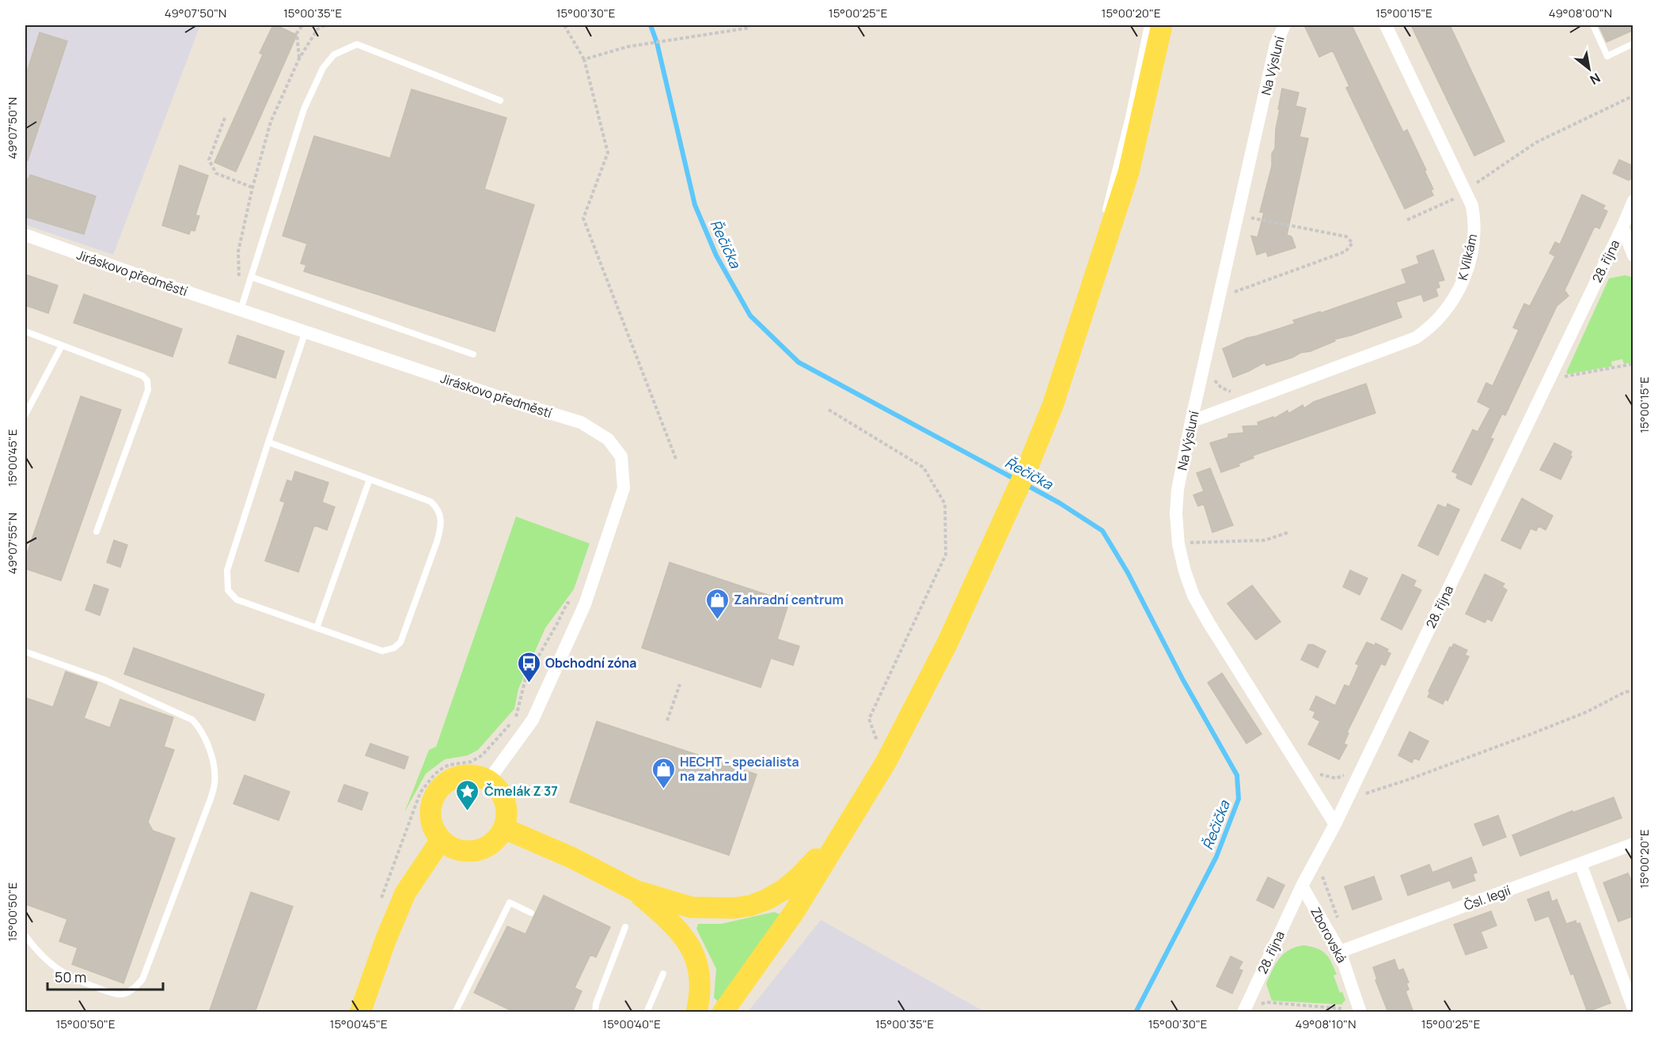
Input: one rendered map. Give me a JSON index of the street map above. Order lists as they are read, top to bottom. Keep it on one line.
{"streets":{"street":["Na Výsluní","K Vilkám","28. října","Jiráskovo předměstí","Čsl. legií","Zborovská"]},"crossings":[["Na Výsluní","K Vilkám"],["Na Výsluní","28. října"],["28. října","Zborovská"],["Čsl. legií","Zborovská"]],"water":["Řečička"],"places":{"shop":["Zahradní centrum","HECHT - specialista na zahradu"],"bus stop":["Obchodní zóna"],"place":["Čmelák Z 37"]},"scale_bar":"50 m","north":"bottom right","coordinates":["49°07'50\"N","15°00'35\"E","15°00'30\"E","15°00'25\"E","15°00'20\"E","15°00'15\"E","49°08'00\"N","15°00'45\"E","49°07'55\"N","15°00'50\"E","15°00'40\"E","49°08'10\"N"]}
